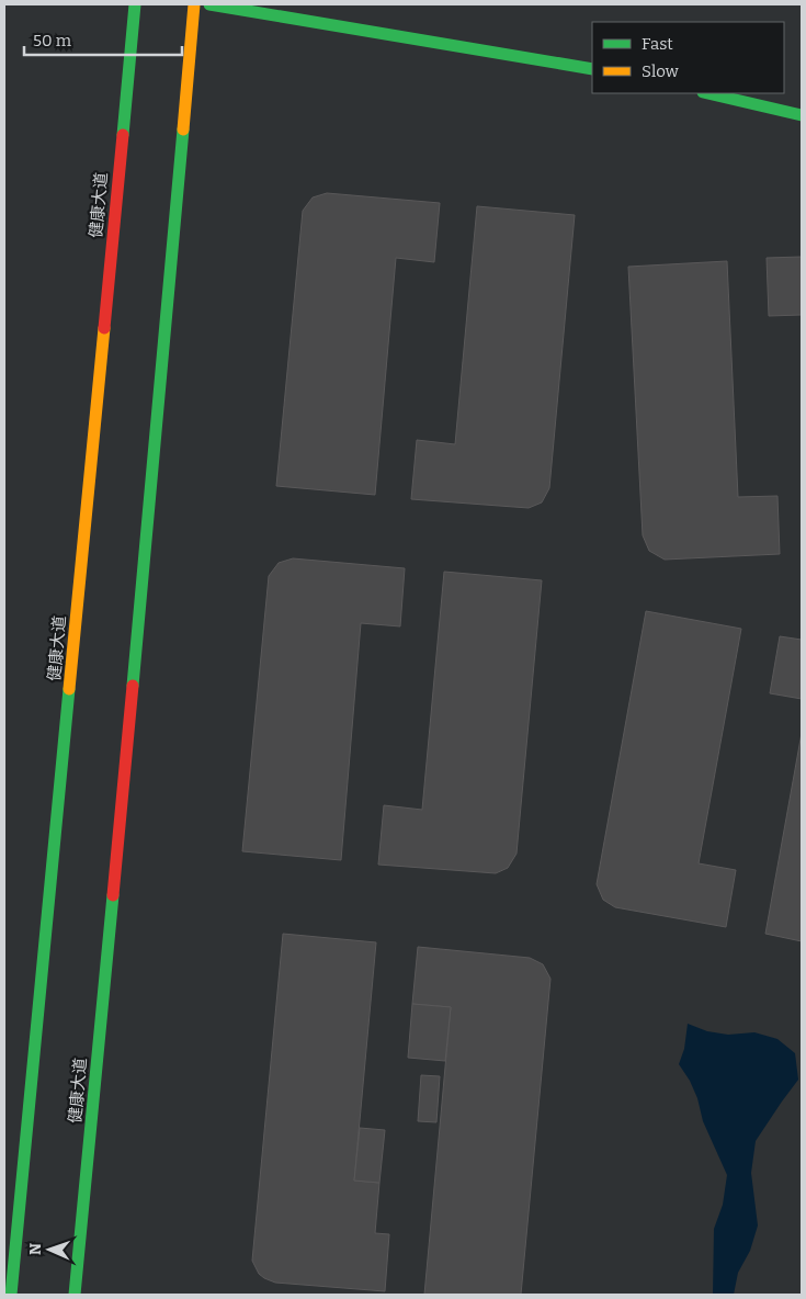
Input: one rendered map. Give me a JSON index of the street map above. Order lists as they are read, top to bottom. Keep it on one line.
{"streets":{"main road":["健康大道"]},"legend":["Fast","Slow"],"scale_bar":"50 m","north":"left"}
